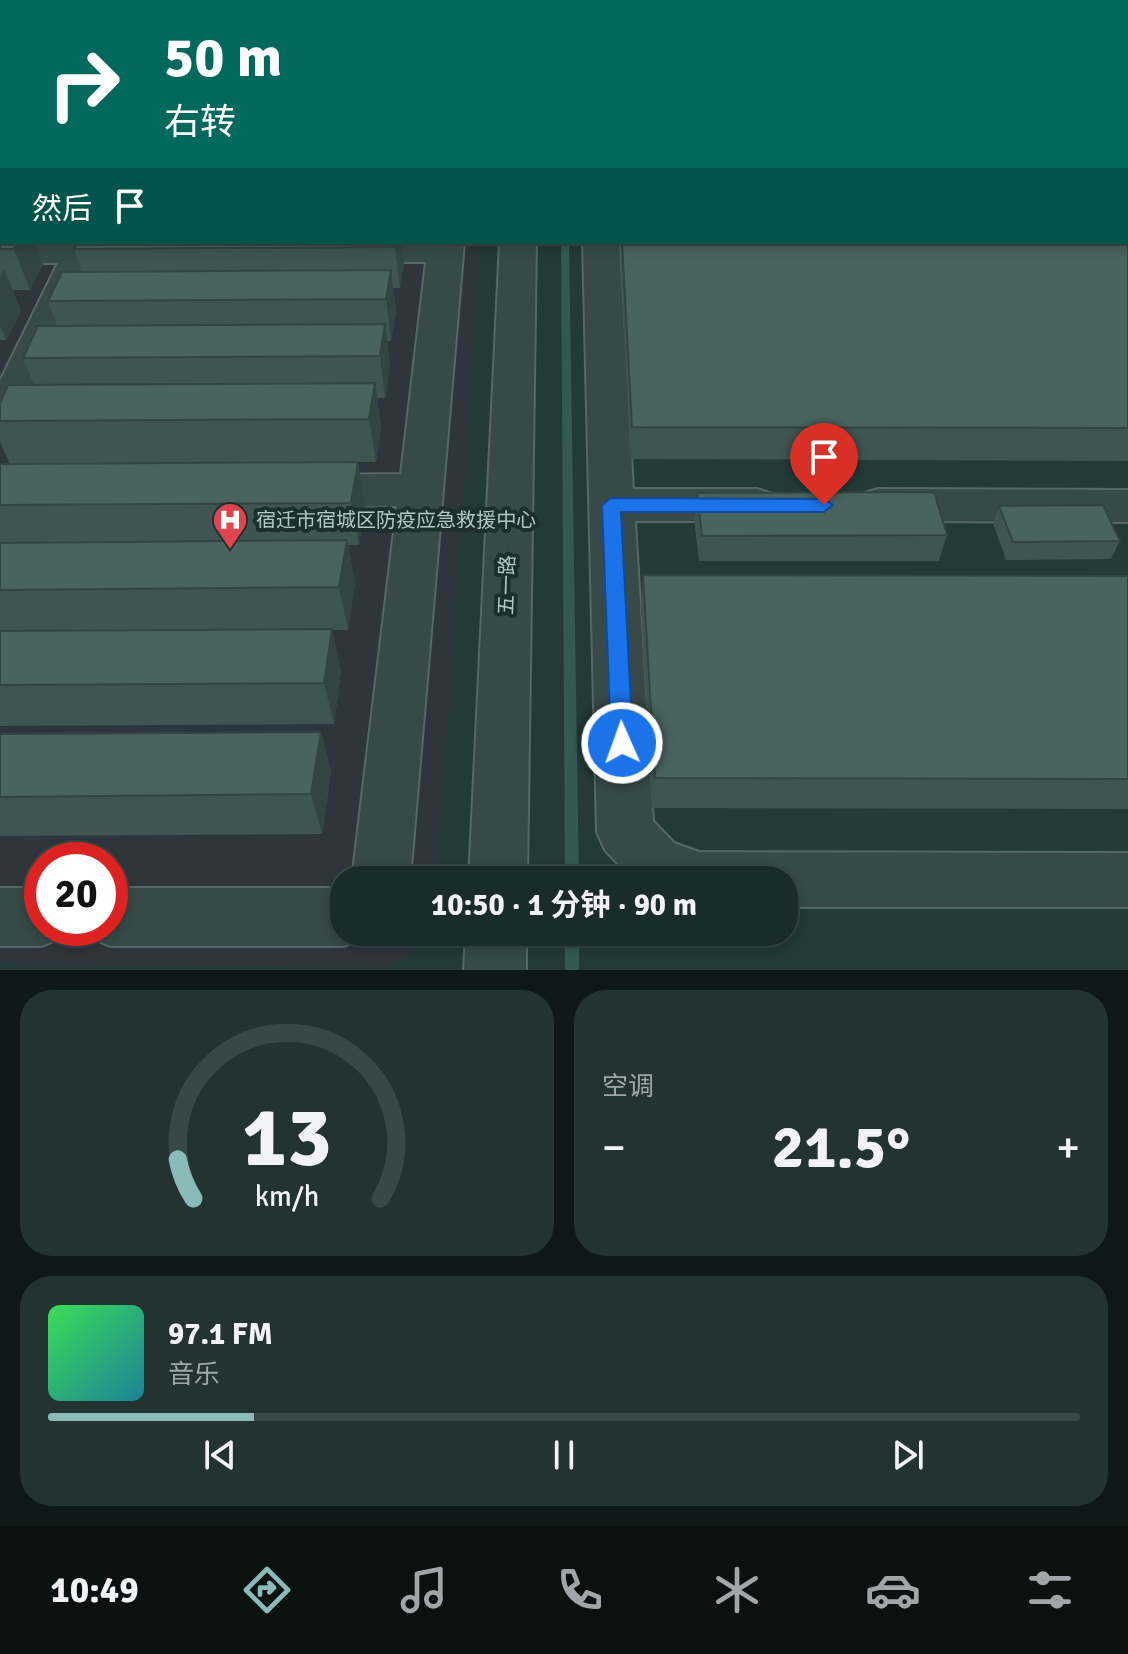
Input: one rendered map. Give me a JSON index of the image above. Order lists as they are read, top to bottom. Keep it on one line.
{"streets":{"street":["五一路"]},"places":{"hospital":["宿迁市宿城区防疫应急救援中心"]},"page":{"turn":["50 m","右转"],"then":"然后","limit":"20","trip":"10:50 · 1 分钟 · 90 m","tile":"空调","heat":["−","21.5°","+"],"song":["97.1 FM","音乐"],"tabs":"10:49","gauge":["13","km/h"]}}
